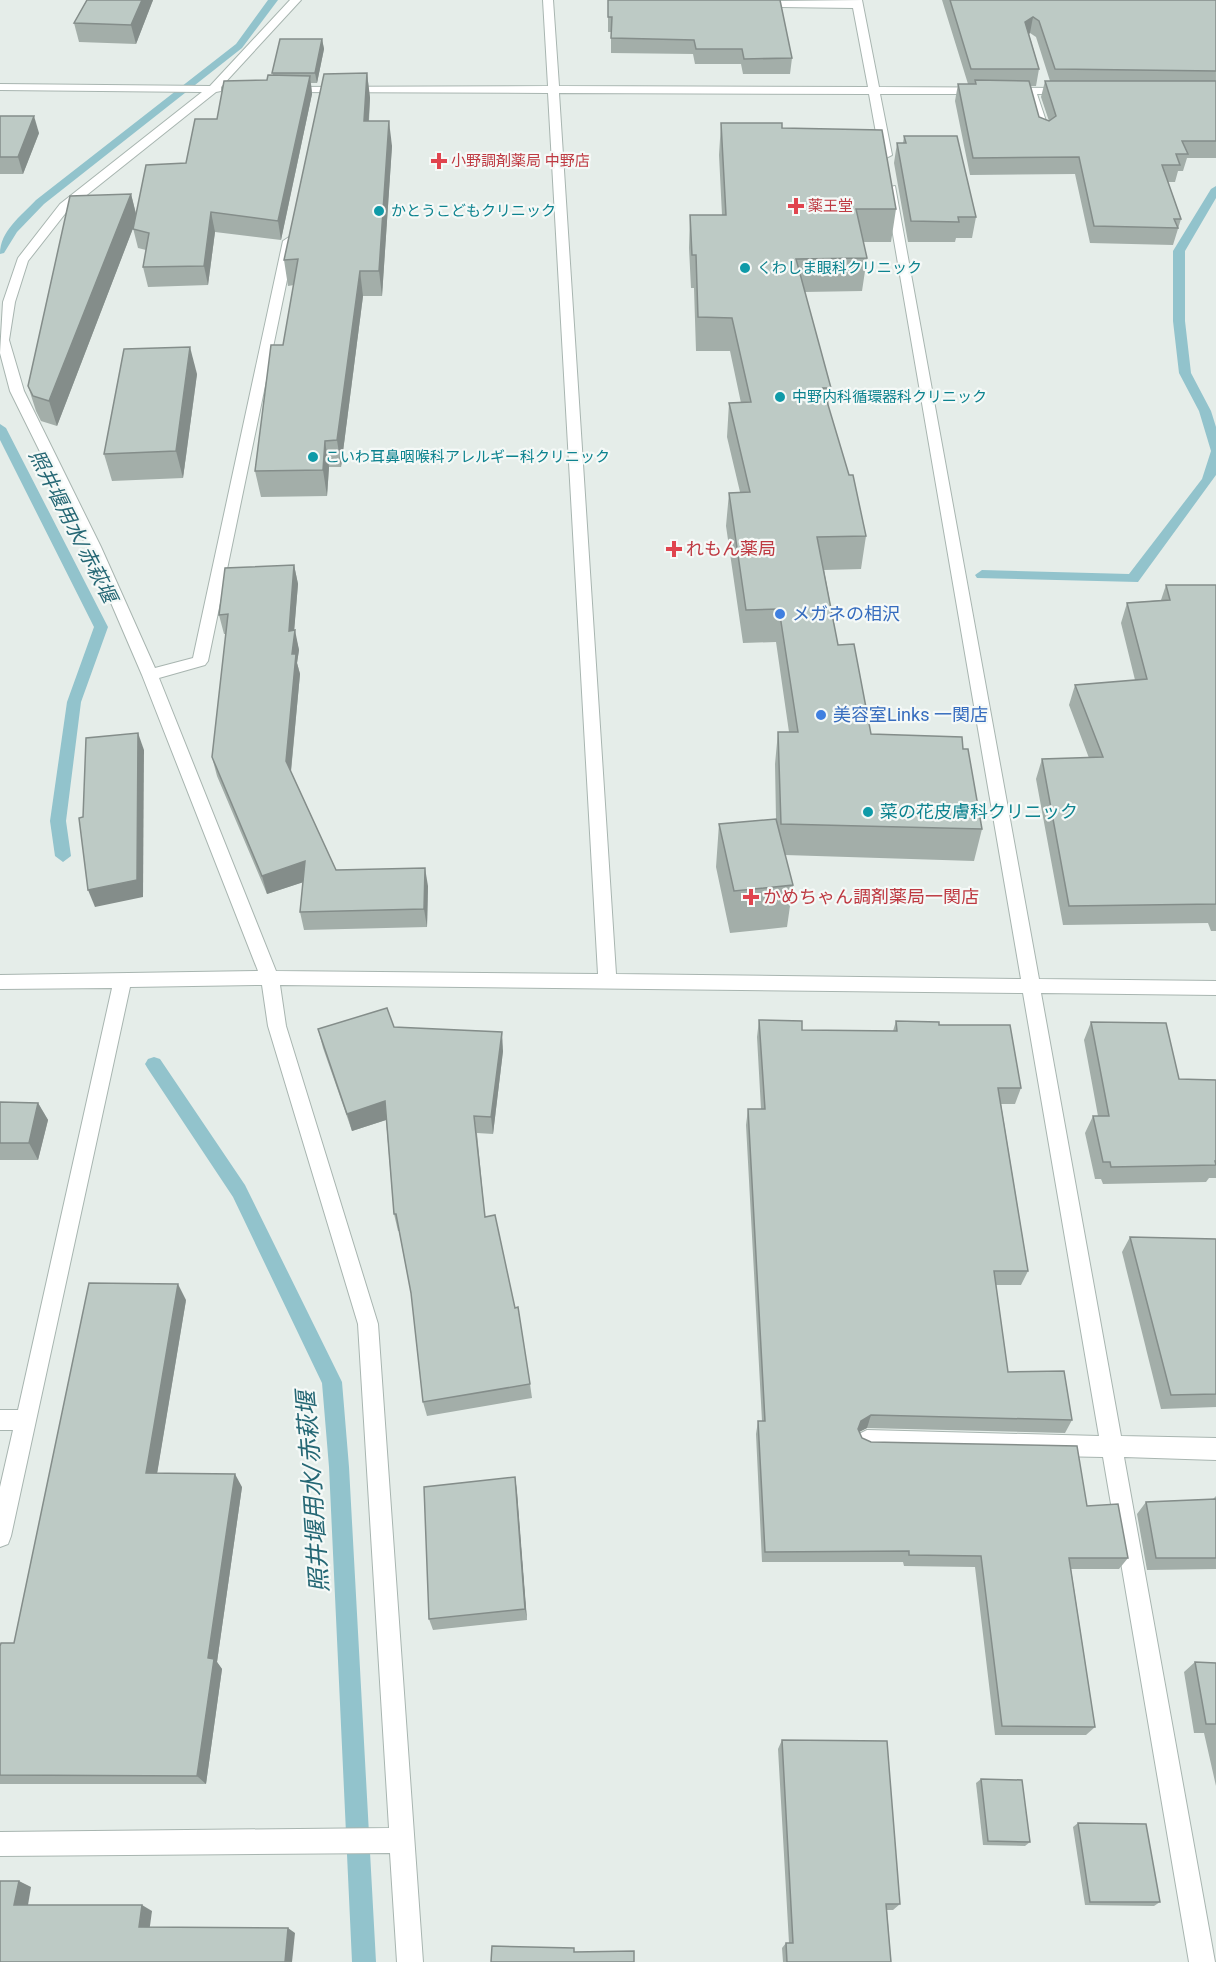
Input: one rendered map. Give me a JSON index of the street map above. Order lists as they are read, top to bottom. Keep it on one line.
{"water":["照井堰用水/赤萩堰"],"places":{"health":["小野調剤薬局 中野店","薬王堂","れもん薬局","かめちゃん調剤薬局一関店"],"other":["かとうこどもクリニック","くわしま眼科クリニック","中野内科循環器科クリニック","こいわ耳鼻咽喉科アレルギー科クリニック","メガネの相沢","美容室Links 一関店","菜の花皮膚科クリニック"]}}
